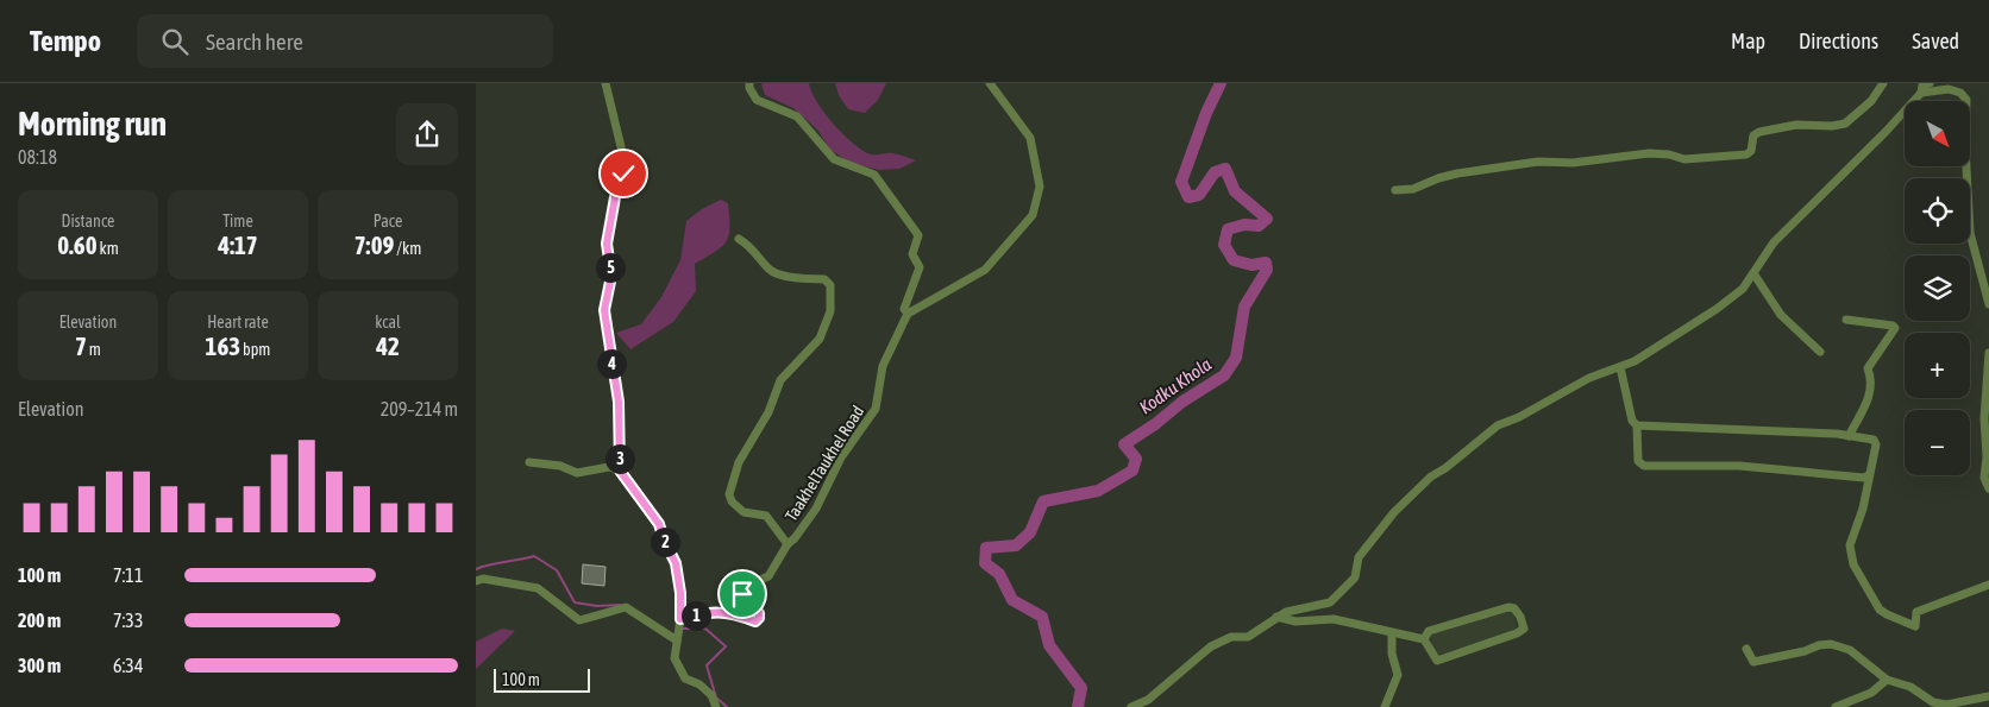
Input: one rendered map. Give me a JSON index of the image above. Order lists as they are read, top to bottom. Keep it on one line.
{"streets":{"street":["TaakhelTaukhel Road"]},"water":["Kodku Khola"],"scale_bar":"100 m","north":"bottom right","page":{"header":"Tempo","search":"Search here","nav":["Map","Directions","Saved"],"heading":["Morning run","08:18"],"map_buttons":["+","−"],"stats":[["Distance","0.60 km"],["Time","4:17"],["Pace","7:09 /km"],["Elevation","7 m"],["Heart rate","163 bpm"],["kcal","42"]],"pins":["5","4","3","2","1"],"chart":["Elevation","209–214 m"],"list":[{"name":"100 m","note":"7:11"},{"name":"200 m","note":"7:33"},{"name":"300 m","note":"6:34"}],"scale":"100 m"}}
